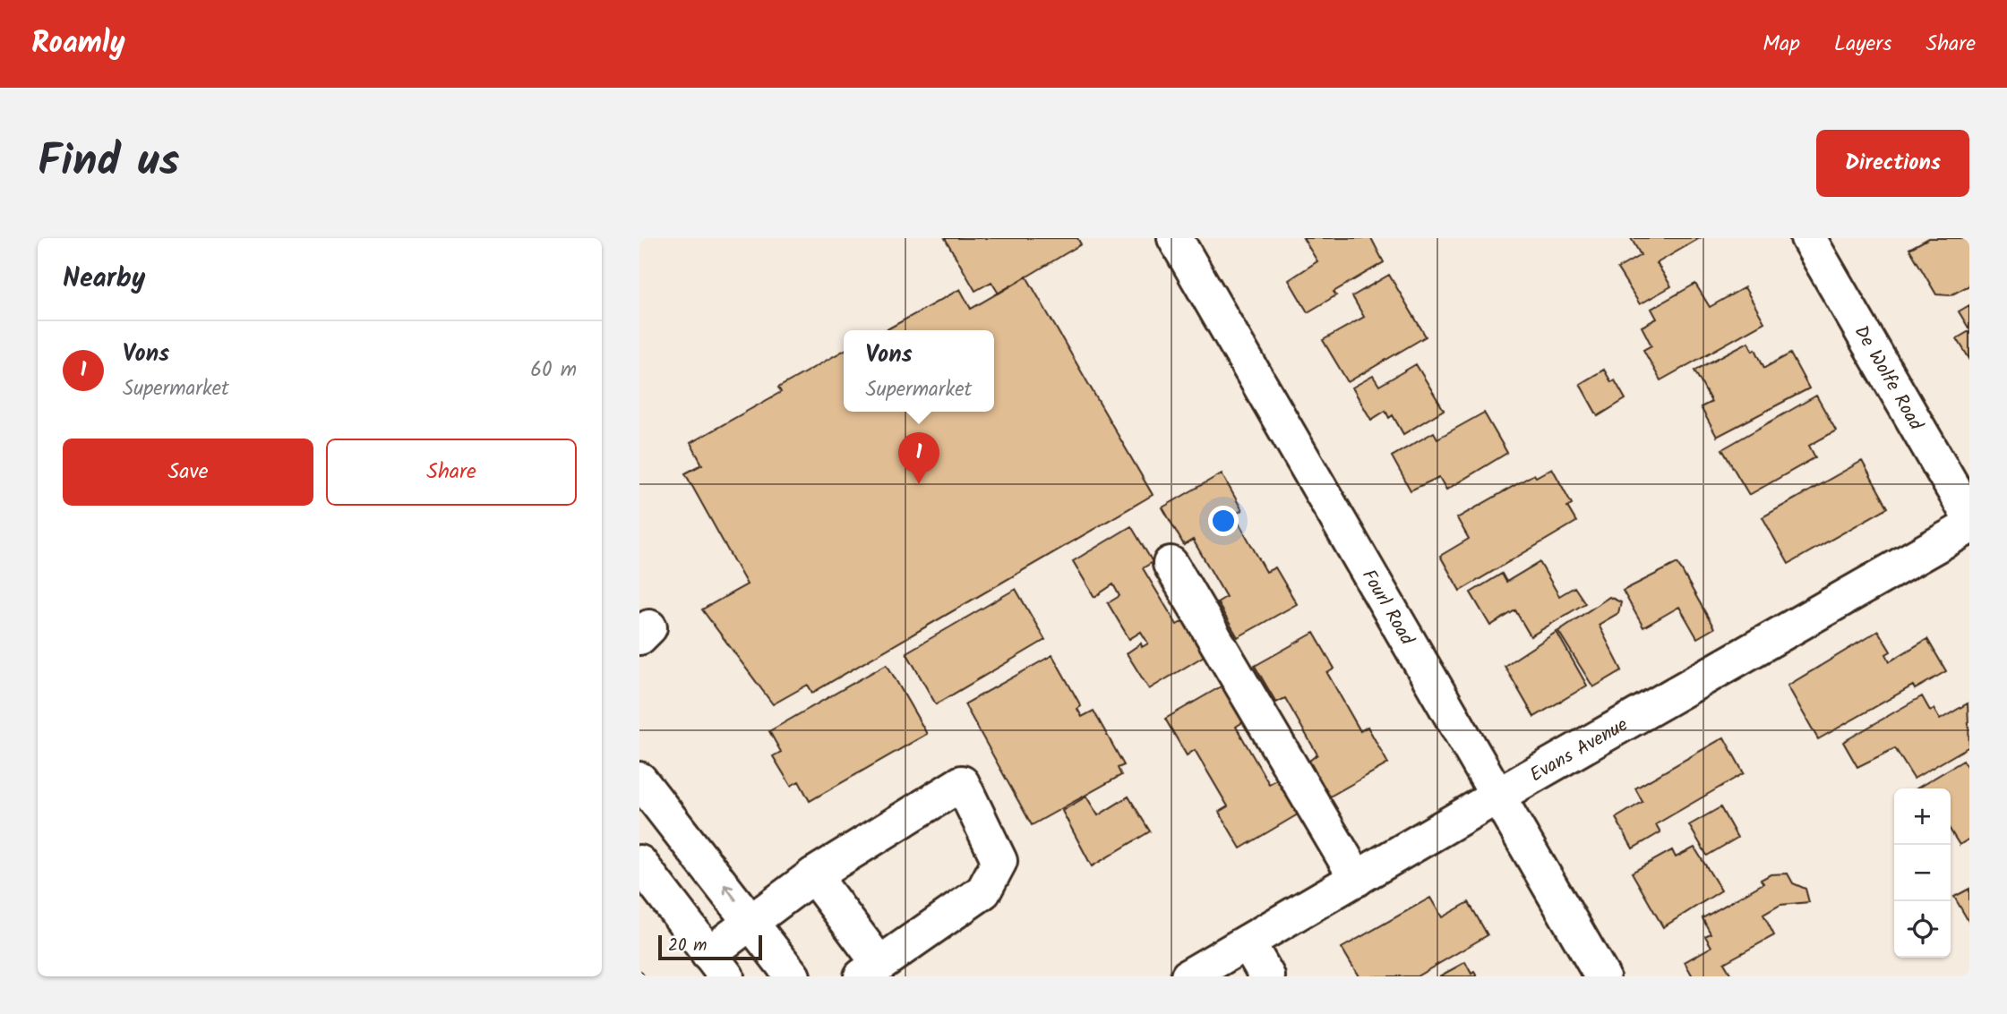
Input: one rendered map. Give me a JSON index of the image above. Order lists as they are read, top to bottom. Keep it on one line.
{"streets":{"street":["De Wolfe Road","Fourl Road","Evans Avenue"]},"crossings":[["Fourl Road","Evans Avenue"]],"scale_bar":"20 m","page":{"header":"Roamly","nav":["Map","Layers","Share"],"title":"Find us","buttons":["Directions",["Save","Share"]],"heading":"Nearby","list":[{"mark":"1","name":"Vons","note":"Supermarket","value":"60 m"}],"popup":["Vons","Supermarket"],"pins":"1","map_buttons":["+","−"],"scale":"20 m"}}
